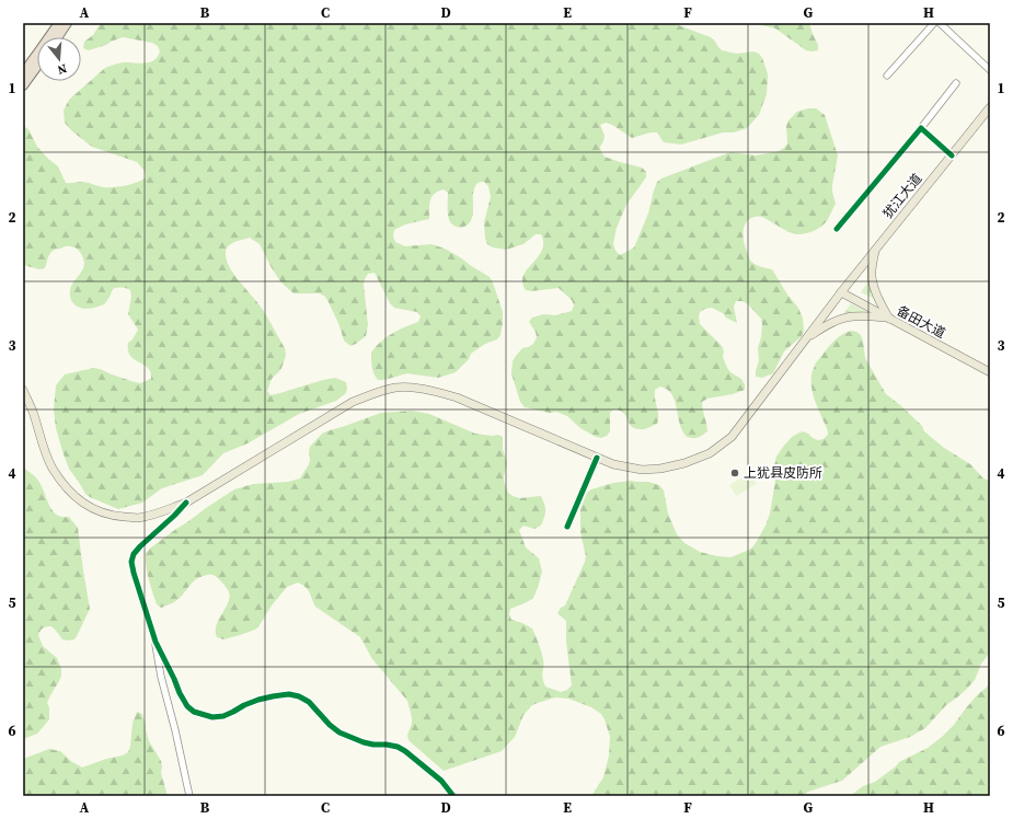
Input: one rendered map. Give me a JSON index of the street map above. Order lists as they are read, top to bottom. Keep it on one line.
{"streets":{"main road":["犹江大道","备田大道"]},"crossings":[["犹江大道","备田大道"]],"places":["上犹县皮防所"],"north":"bottom","grid":{"columns":["A","B","C","D","E","F","G","H"],"rows":["1","2","3","4","5","6"]}}
